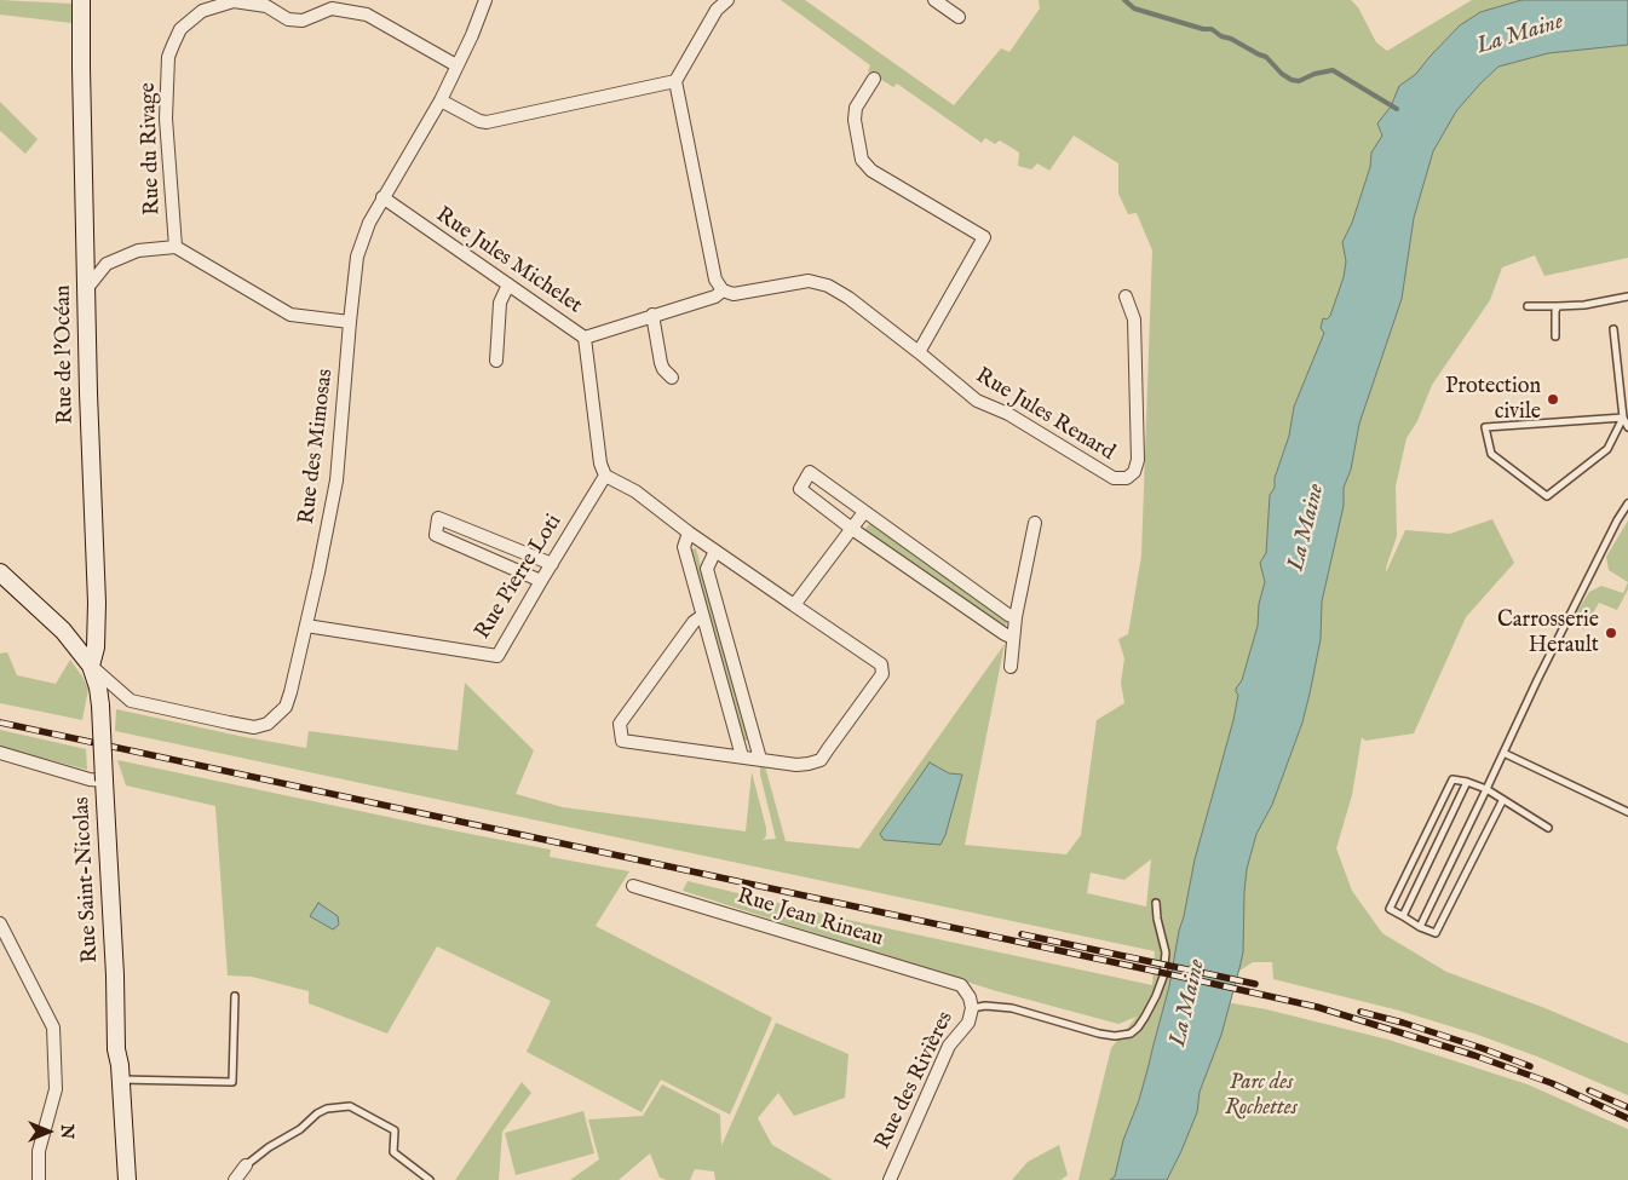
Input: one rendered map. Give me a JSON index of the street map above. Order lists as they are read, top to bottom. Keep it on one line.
{"streets":{"main road":["Rue de l'Océan","Rue Saint-Nicolas"],"street":["Rue du Rivage","Rue Jules Michelet","Rue Jules Renard","Rue des Mimosas","Rue Pierre Loti","Rue Jean Rineau","Rue des Rivières"]},"crossings":[["Rue du Rivage","Rue des Mimosas"],["Rue Jules Michelet","Rue Jules Renard"],["Rue Jules Michelet","Rue des Mimosas"],["Rue de l'Océan","Rue des Mimosas"],["Rue de l'Océan","Rue Saint-Nicolas"],["Rue des Mimosas","Rue Pierre Loti"],["Rue Jean Rineau","Rue des Rivières"]],"water":["La Maine"],"parks":["Parc des Rochettes"],"places":["Protection civile","Carrosserie Herault"],"north":"right"}
